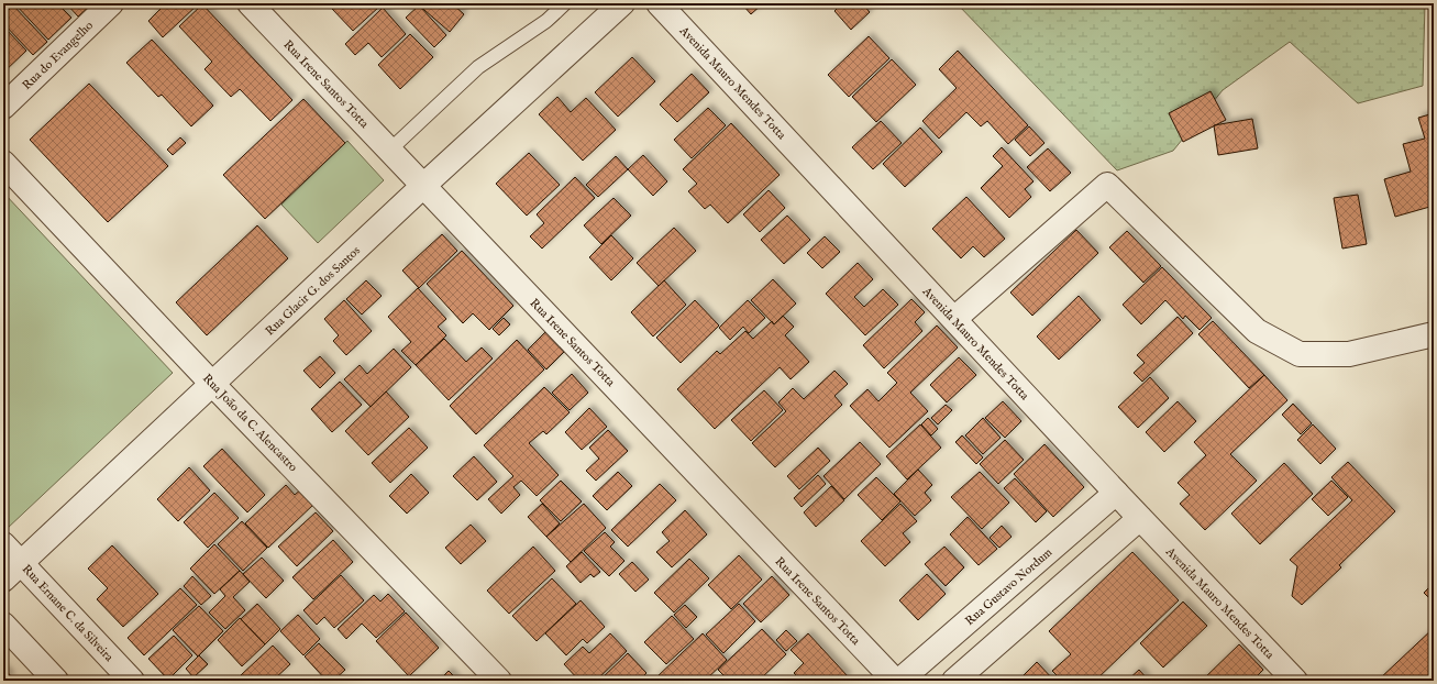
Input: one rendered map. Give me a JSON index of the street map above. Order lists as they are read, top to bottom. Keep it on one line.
{"streets":{"street":["Rua do Evangelho","Avenida Mauro Mendes Totta","Rua Irene Santos Totta","Rua Glacir G. dos Santos","Rua João da C. Alencastro","Rua Gustavo Nordum","Rua Ernane C. da Silveira"]},"crossings":[["Avenida Mauro Mendes Totta","Rua Gustavo Nordum"],["Rua Irene Santos Totta","Rua Glacir G. dos Santos"],["Rua Glacir G. dos Santos","Rua João da C. Alencastro"],["Rua Glacir G. dos Santos","Rua Ernane C. da Silveira"]]}
